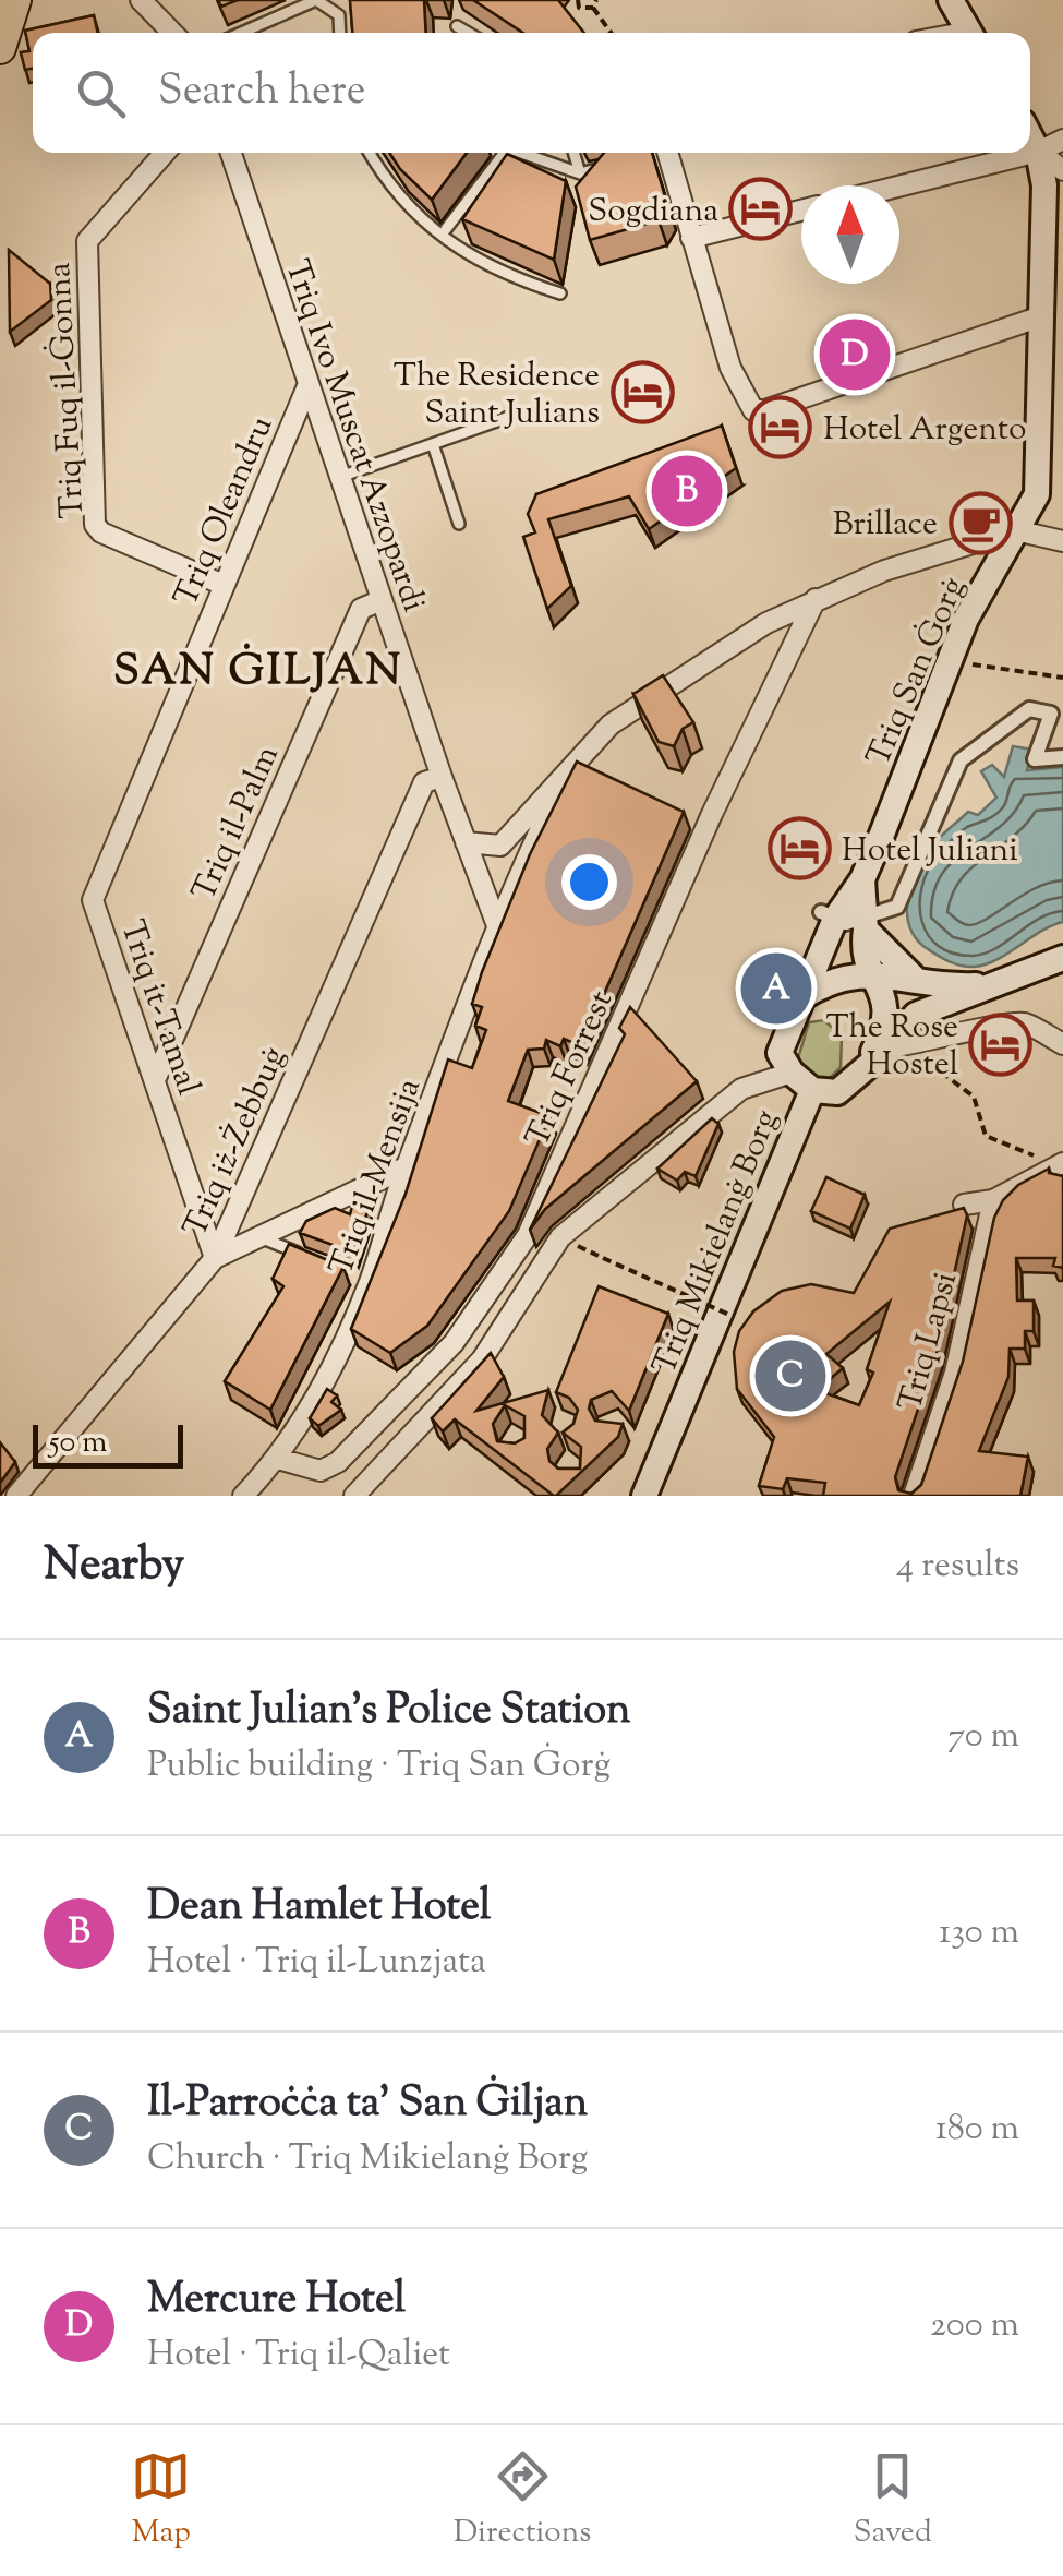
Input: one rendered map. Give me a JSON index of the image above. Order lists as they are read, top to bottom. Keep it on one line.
{"streets":{"main road":["Triq San Ġorġ","Triq Mikielanġ Borg"],"street":["Triq Fuq il-Ġonna","Triq Ivo Muscat Azzopardi","Triq Oleandru","Triq il-Palm","Triq it-Tamal","Triq Forrest","Triq iż-Żebbuġ","Triq il-Mensija","Triq Lapsi"]},"crossings":[["Triq Fuq il-Ġonna","Triq Oleandru"],["Triq Ivo Muscat Azzopardi","Triq Oleandru"],["Triq Ivo Muscat Azzopardi","Triq il-Palm"],["Triq Ivo Muscat Azzopardi","Triq iż-Żebbuġ"],["Triq Ivo Muscat Azzopardi","Triq il-Mensija"],["Triq Oleandru","Triq it-Tamal"],["Triq San Ġorġ","Triq il-Mensija"],["Triq San Ġorġ","Triq Mikielanġ Borg"],["Triq il-Palm","Triq it-Tamal"],["Triq it-Tamal","Triq iż-Żebbuġ"],["Triq Forrest","Triq il-Mensija"]],"districts":["SAN ĠILJAN"],"places":{"hotel":["Sogdiana","The Residence Saint Julians","Hotel Argento","Hotel Juliani","The Rose Hostel"],"cafe":["Brillace"]},"scale_bar":"50 m","north":"top","page":{"search":"Search here","pins":["D","B","A","C"],"scale":"50 m","heading":["Nearby","4 results"],"list":[{"mark":"A","name":"Saint Julian's Police Station","note":"Public building · Triq San Ġorġ","value":"70 m"},{"mark":"B","name":"Dean Hamlet Hotel","note":"Hotel · Triq il-Lunzjata","value":"130 m"},{"mark":"C","name":"Il-Parroċċa ta' San Ġiljan","note":"Church · Triq Mikielanġ Borg","value":"180 m"},{"mark":"D","name":"Mercure Hotel","note":"Hotel · Triq il-Qaliet","value":"200 m"}],"nav":["Map","Directions","Saved"]}}
